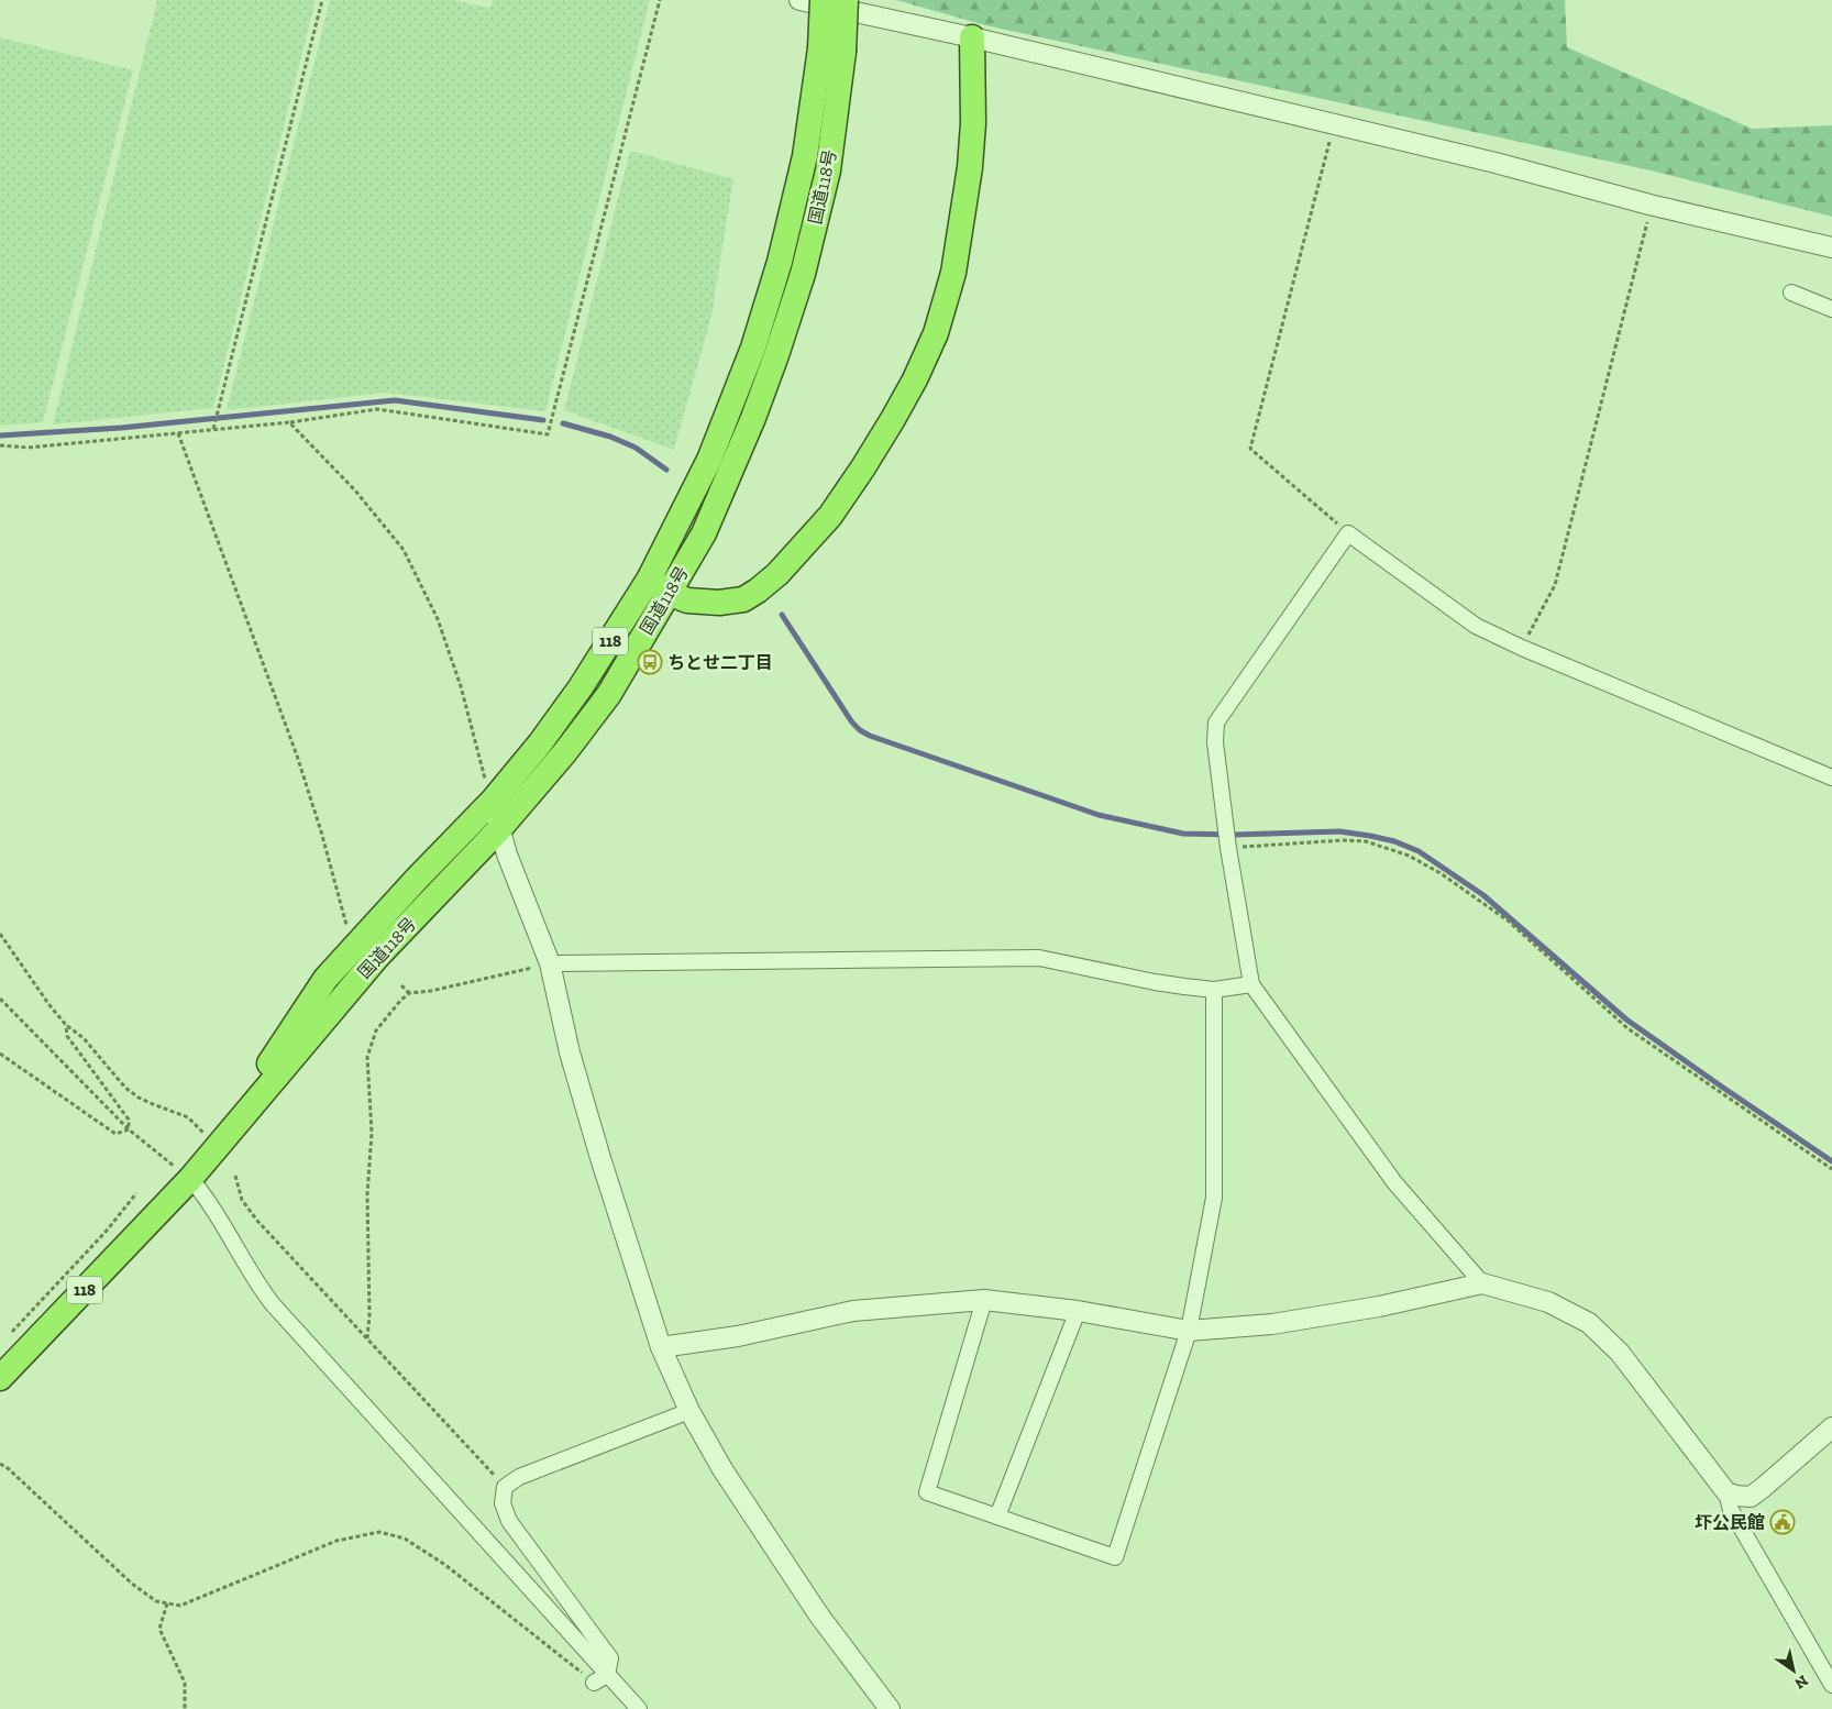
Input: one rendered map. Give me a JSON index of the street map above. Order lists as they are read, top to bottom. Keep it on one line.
{"streets":{"highway":["国道118号","118"]},"places":{"bus stop":["ちとせ二丁目"],"public building":["圷公民館"]},"north":"bottom right"}
